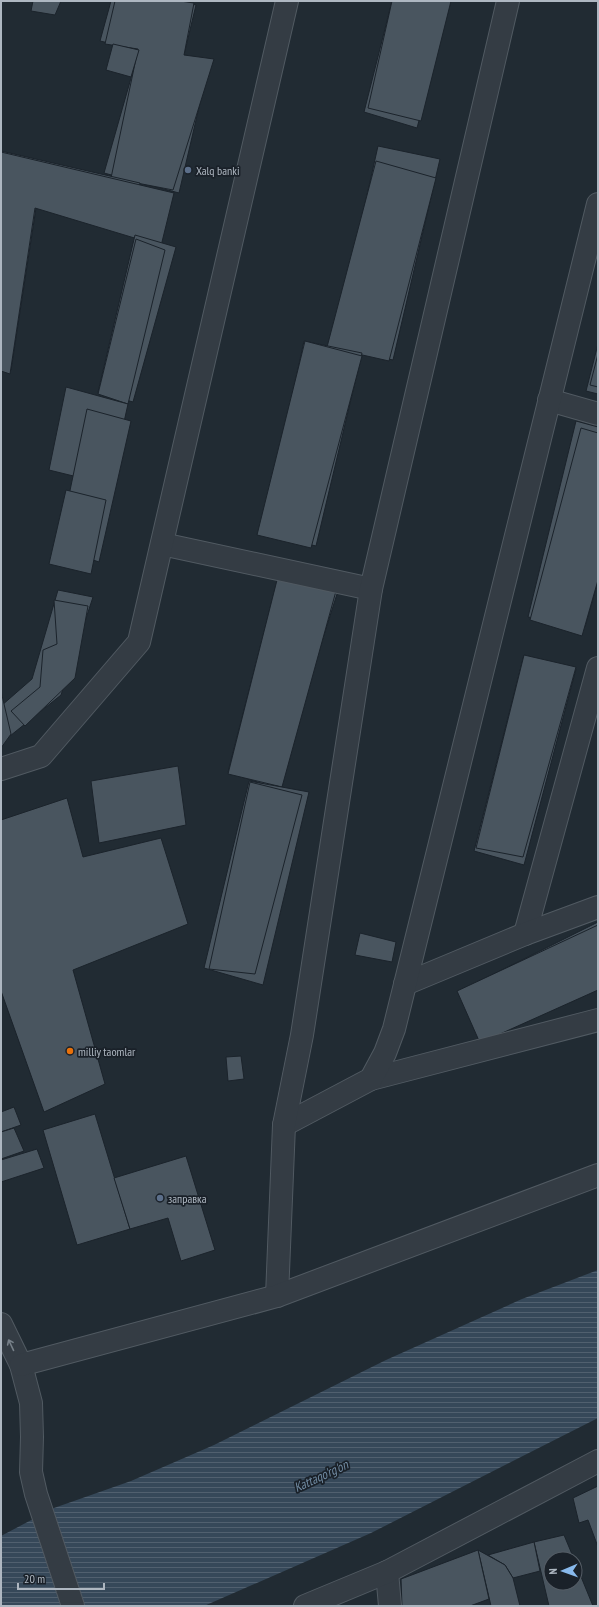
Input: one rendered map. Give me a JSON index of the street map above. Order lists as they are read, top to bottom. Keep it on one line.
{"water":["Kattaqo'rg'on"],"places":["Xalq banki","milliy taomlar","заправка"],"scale_bar":"20 m","north":"left"}
